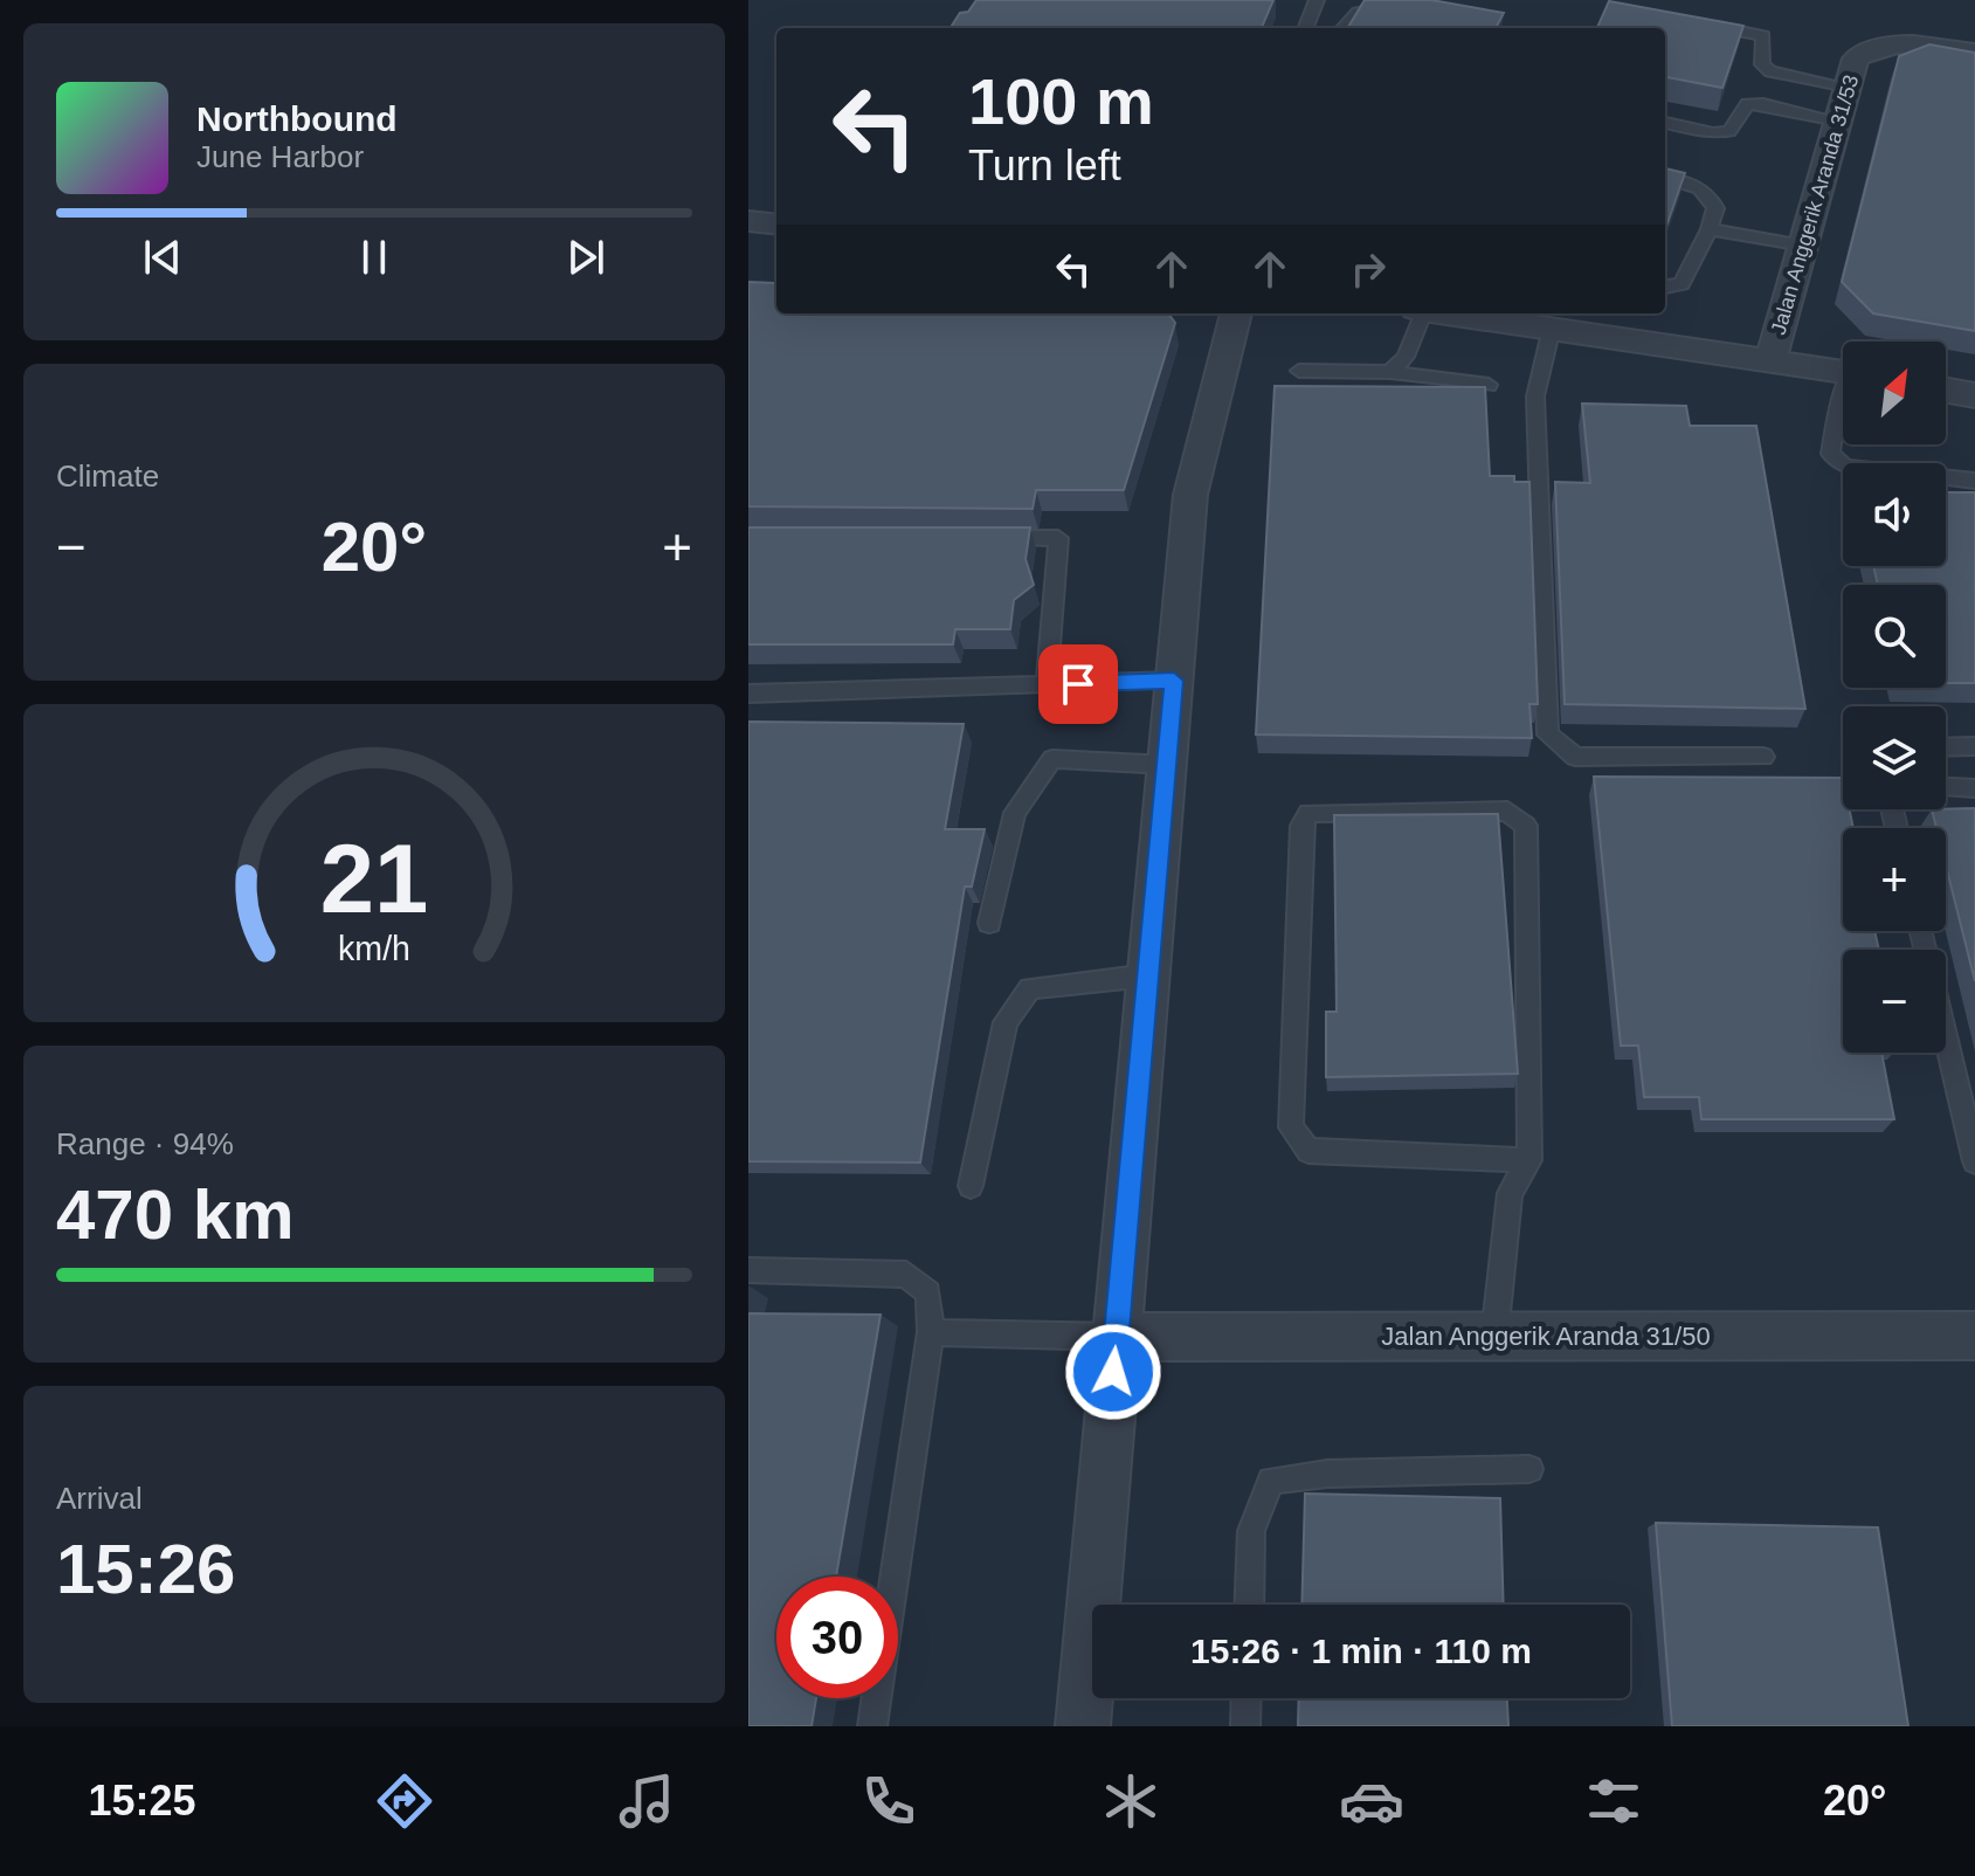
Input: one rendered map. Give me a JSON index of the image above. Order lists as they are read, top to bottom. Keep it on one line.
{"streets":{"street":["Jalan Anggerik Aranda 31/53","Jalan Anggerik Aranda 31/50"]},"north":"top right","page":{"turn":["100 m","Turn left"],"song":["Northbound","June Harbor"],"map_buttons":["+","−"],"tile":["Climate",["Range · 94%","470 km"],["Arrival","15:26"]],"heat":["−","20°","+"],"limit":"30","trip":"15:26 · 1 min · 110 m","tabs":["15:25","20°"],"gauge":["21","km/h"]}}
